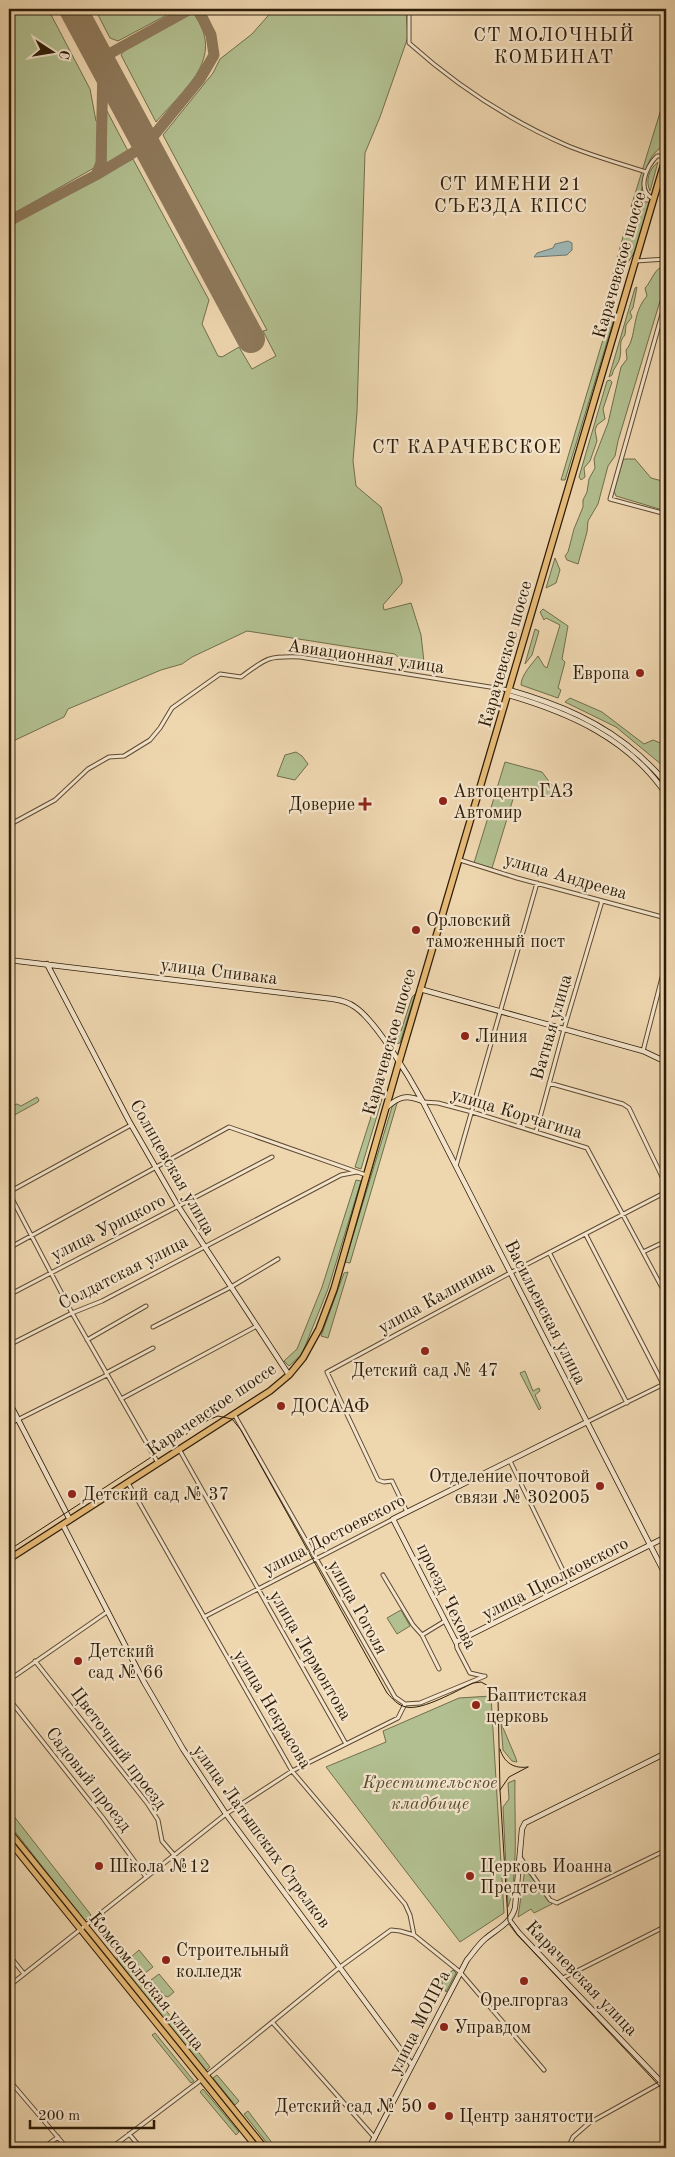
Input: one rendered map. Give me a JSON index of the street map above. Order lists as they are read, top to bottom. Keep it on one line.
{"streets":{"highway":["Карачевское шоссе"],"main road":["Комсомольская улица"],"street":["Авиационная улица","улица Андреева","улица Спивака","Ватная улица","улица Корчагина","Солнцевская улица","улица Урицкого","Солдатская улица","улица Калинина","Васильевская улица","улица Достоевского","улица Циолковского","проезд Чехова","улица Гоголя","улица Лермонтова","улица Некрасова","Цветочный проезд","Садовый проезд","улица Латышских Стрелков","Карачевская улица","улица МОПРа"]},"crossings":[["Карачевское шоссе","Авиационная улица"],["Карачевское шоссе","улица Андреева"],["Карачевское шоссе","улица Спивака"],["Карачевское шоссе","Солнцевская улица"],["Карачевское шоссе","Васильевская улица"],["Карачевское шоссе","улица Гоголя"],["Карачевское шоссе","улица Лермонтова"],["Карачевское шоссе","улица Некрасова"],["Карачевское шоссе","улица Латышских Стрелков"],["улица Андреева","Ватная улица"],["улица Спивака","Солнцевская улица"],["улица Спивака","Васильевская улица"],["Ватная улица","улица Корчагина"],["улица Корчагина","улица Калинина"],["улица Корчагина","Васильевская улица"],["Солнцевская улица","улица Урицкого"],["Солнцевская улица","Солдатская улица"],["улица Калинина","Васильевская улица"],["улица Калинина","улица Достоевского"],["Васильевская улица","улица Достоевского"],["Васильевская улица","улица Циолковского"],["улица Достоевского","проезд Чехова"],["улица Достоевского","улица Гоголя"],["улица Достоевского","улица Лермонтова"],["улица Достоевского","улица Некрасова"],["улица Циолковского","проезд Чехова"],["проезд Чехова","улица Гоголя"],["улица Латышских Стрелков","улица МОПРа"],["Карачевская улица","улица МОПРа"]],"districts":["СТ МОЛОЧНЫЙ КОМБИНАТ","СТ ИМЕНИ 21 СЪЕЗДА КПСС","СТ КАРАЧЕВСКОЕ"],"parks":["Крестительское кладбище"],"places":{"other":["Европа","АвтоцентрГАЗ Автомир","Орловский таможенный пост","Линия","Детский сад № 47","ДОСААФ","Отделение почтовой связи № 302005","Детский сад № 37","Детский сад № 66","Баптистская церковь","Школа №12","Церковь Иоанна Предтечи","Строительный колледж","Орелгоргаз","Управдом","Детский сад № 50","Центр занятости"],"health":["Доверие"]},"scale_bar":"200 m","north":"right"}
